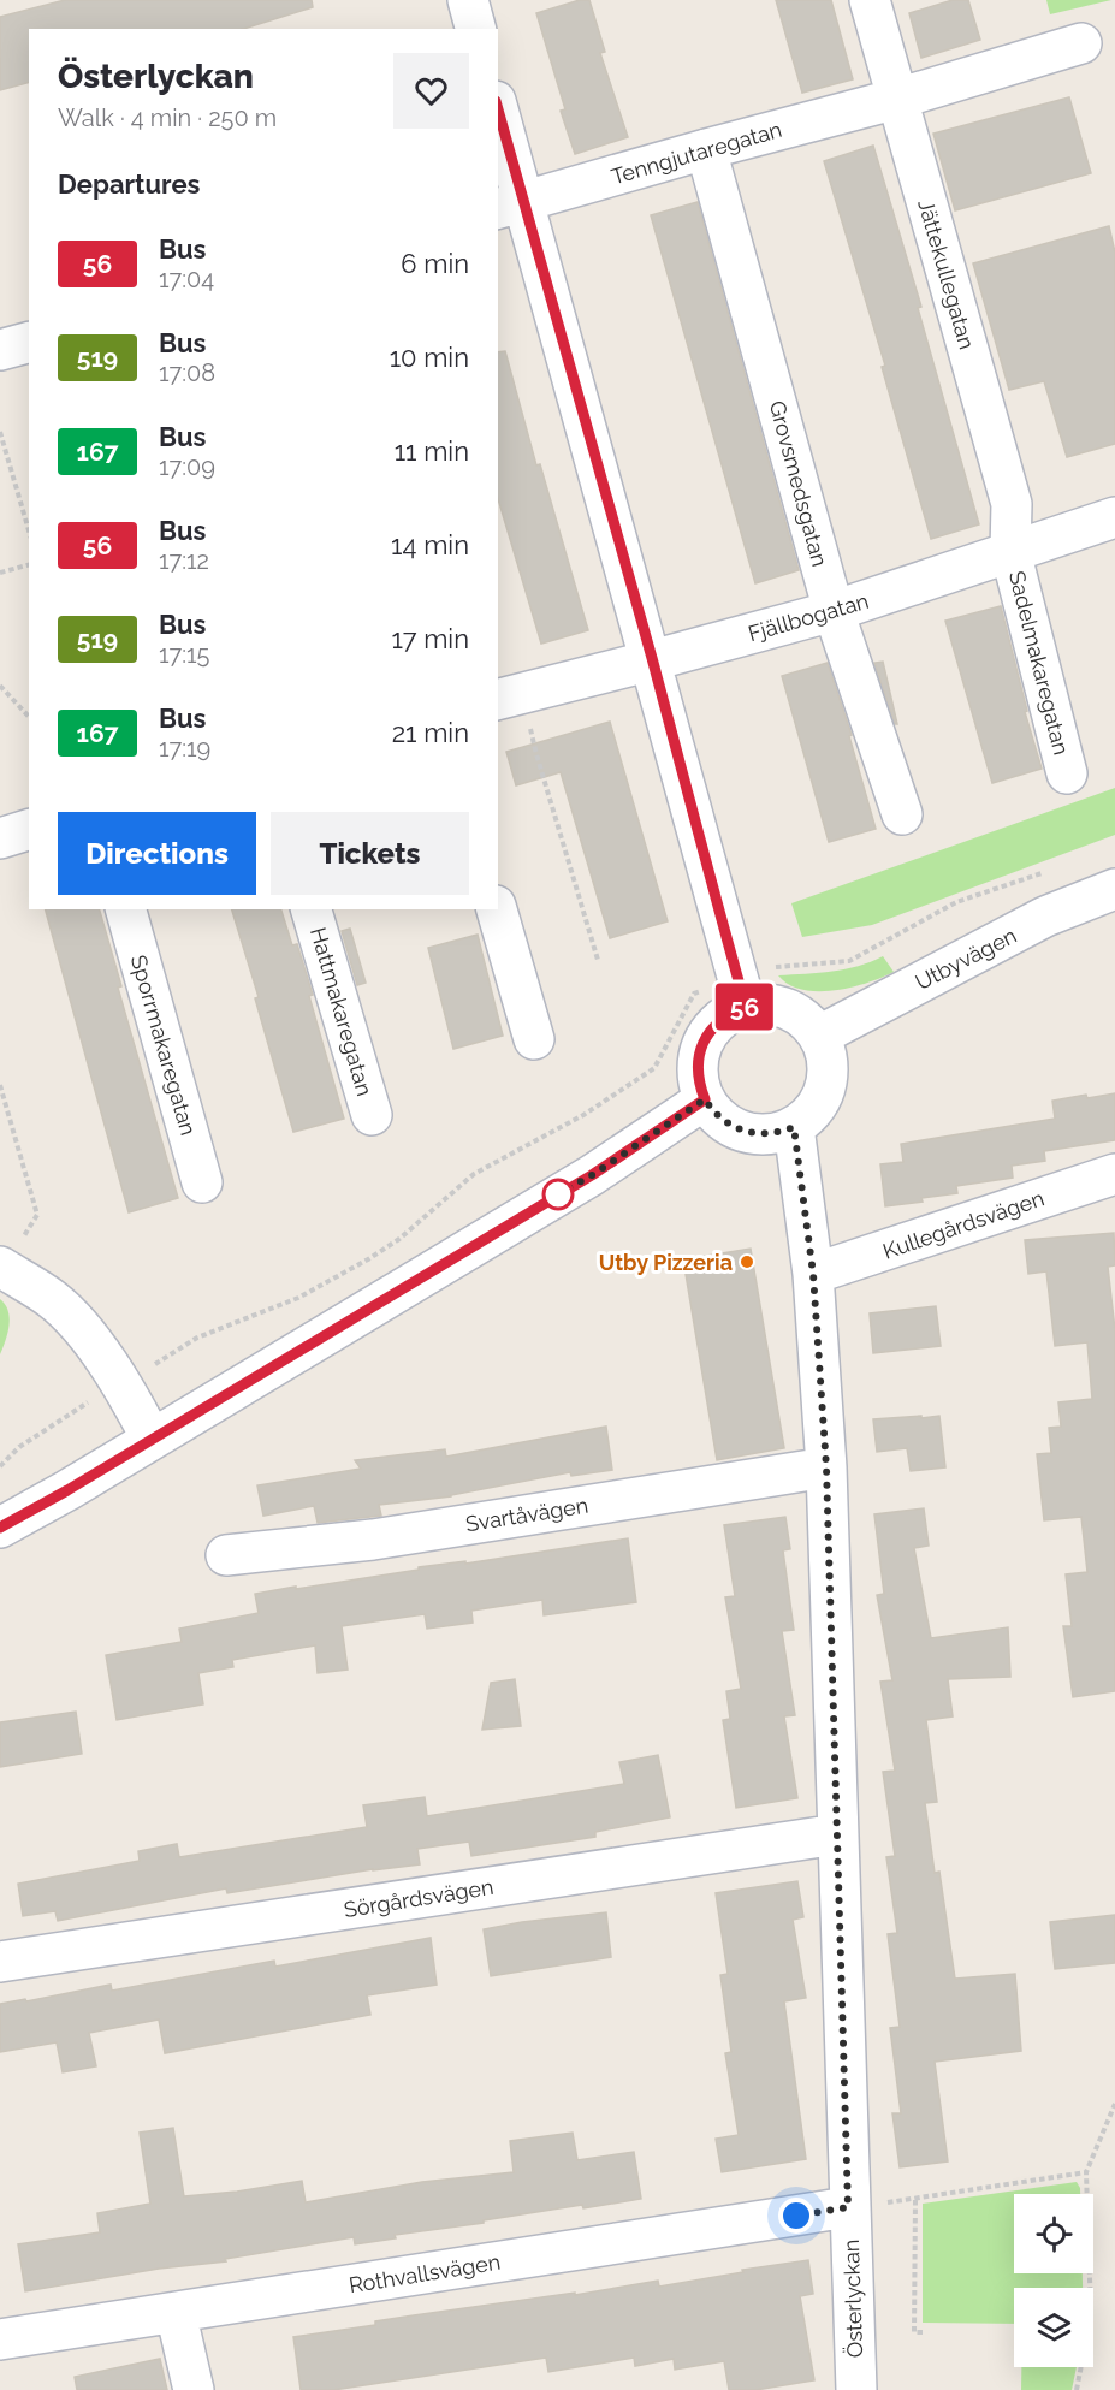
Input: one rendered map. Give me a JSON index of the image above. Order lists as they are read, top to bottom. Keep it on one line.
{"streets":{"street":["Tenngjutaregatan","Jättekullegatan","Grovsmedsgatan","Fjällbogatan","Sadelmakaregatan","Utbyvägen","Hattmakaregatan","Sporrmakaregatan","Kullegårdsvägen","Svartåvägen","Sörgårdsvägen","Rothvallsvägen","Österlyckan"]},"crossings":[["Tenngjutaregatan","Jättekullegatan"],["Tenngjutaregatan","Grovsmedsgatan"],["Jättekullegatan","Fjällbogatan"],["Jättekullegatan","Sadelmakaregatan"],["Grovsmedsgatan","Fjällbogatan"],["Fjällbogatan","Sadelmakaregatan"],["Utbyvägen","Österlyckan"],["Kullegårdsvägen","Österlyckan"],["Svartåvägen","Österlyckan"],["Sörgårdsvägen","Österlyckan"],["Rothvallsvägen","Österlyckan"]],"places":["Utby Pizzeria"],"lines":["bus line 56"],"page":{"on_map":"56","heading":[["Österlyckan","Walk · 4 min · 250 m"],"Departures"],"list":[{"mark":"56","name":"Bus","note":"17:04","value":"6 min"},{"mark":"519","name":"Bus","note":"17:08","value":"10 min"},{"mark":"167","name":"Bus","note":"17:09","value":"11 min"},{"mark":"56","name":"Bus","note":"17:12","value":"14 min"},{"mark":"519","name":"Bus","note":"17:15","value":"17 min"},{"mark":"167","name":"Bus","note":"17:19","value":"21 min"}],"buttons":["Directions","Tickets"]}}
